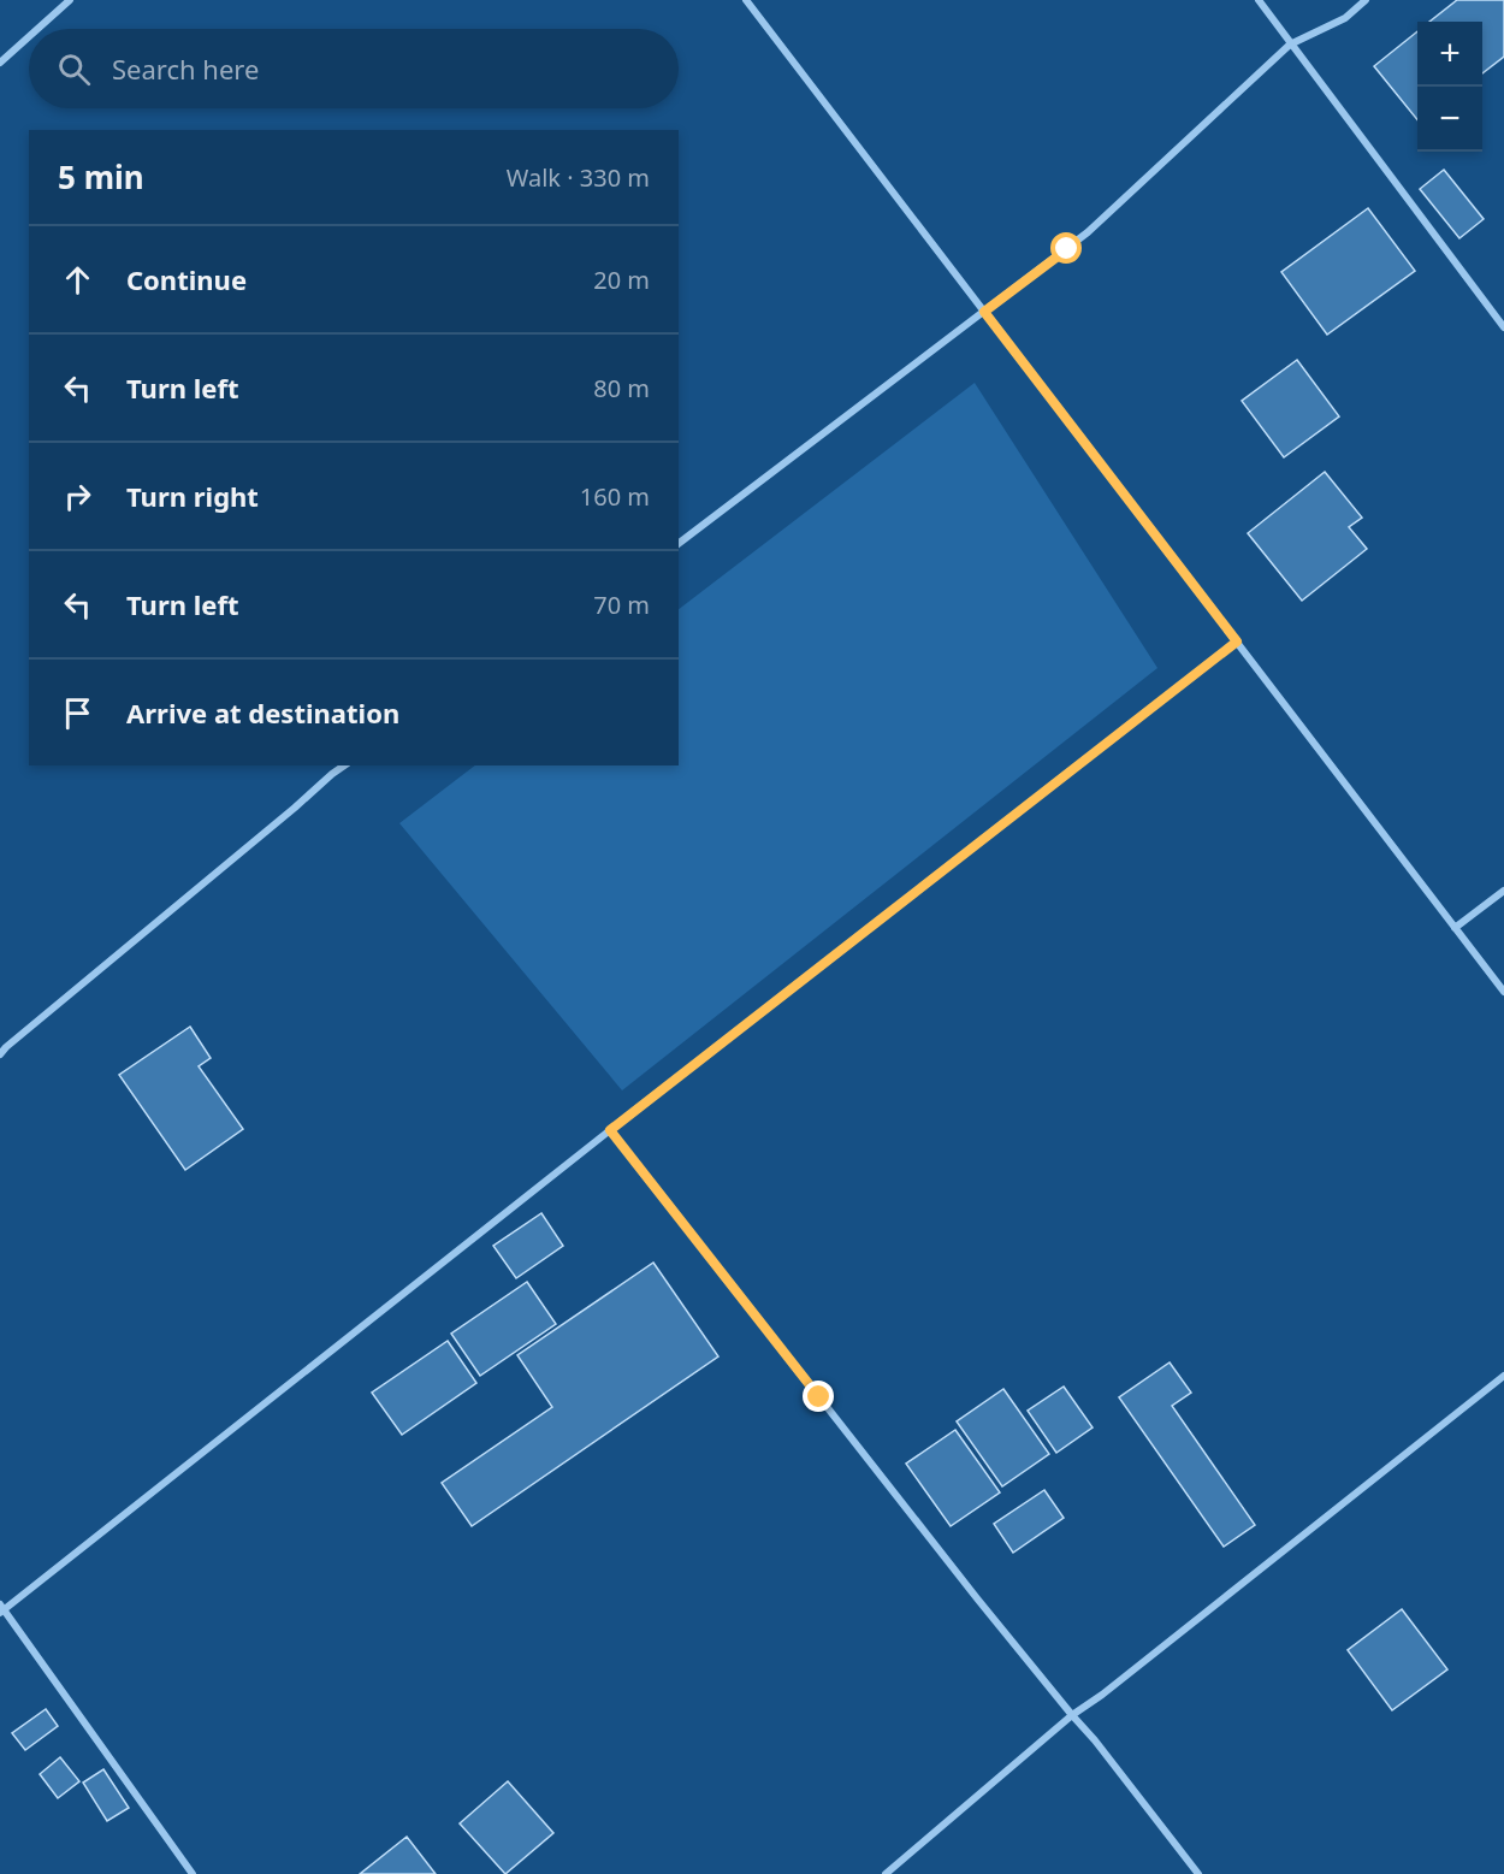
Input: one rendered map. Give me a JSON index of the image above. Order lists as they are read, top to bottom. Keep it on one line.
{"page":{"map_buttons":["+","−"],"search":"Search here","heading":["5 min","Walk · 330 m"],"list":[["Continue","20 m"],["Turn left","80 m"],["Turn right","160 m"],["Turn left","70 m"],"Arrive at destination"]}}
